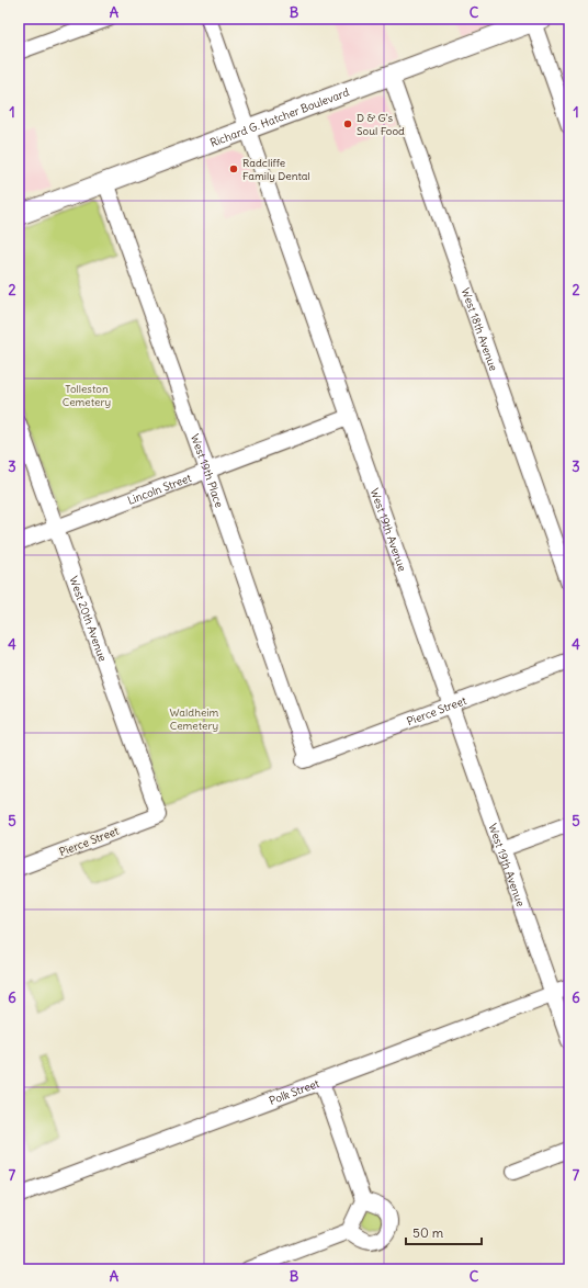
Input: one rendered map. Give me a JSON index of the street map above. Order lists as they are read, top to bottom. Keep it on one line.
{"streets":{"main road":["Richard G. Hatcher Boulevard"],"street":["West 18th Avenue","West 19th Place","Lincoln Street","West 19th Avenue","West 20th Avenue","Pierce Street","Polk Street"]},"crossings":[["Richard G. Hatcher Boulevard","West 18th Avenue"],["Richard G. Hatcher Boulevard","West 19th Place"],["Richard G. Hatcher Boulevard","West 19th Avenue"],["West 19th Place","Lincoln Street"],["West 19th Place","Pierce Street"],["Lincoln Street","West 19th Avenue"],["Lincoln Street","West 20th Avenue"],["West 19th Avenue","Pierce Street"],["West 19th Avenue","Polk Street"],["West 20th Avenue","Pierce Street"]],"parks":["Tolleston Cemetery","Waldheim Cemetery"],"places":["D & G's Soul Food","Radcliffe Family Dental"],"scale_bar":"50 m","grid":{"columns":["A","B","C"],"rows":["1","2","3","4","5","6","7"]}}
